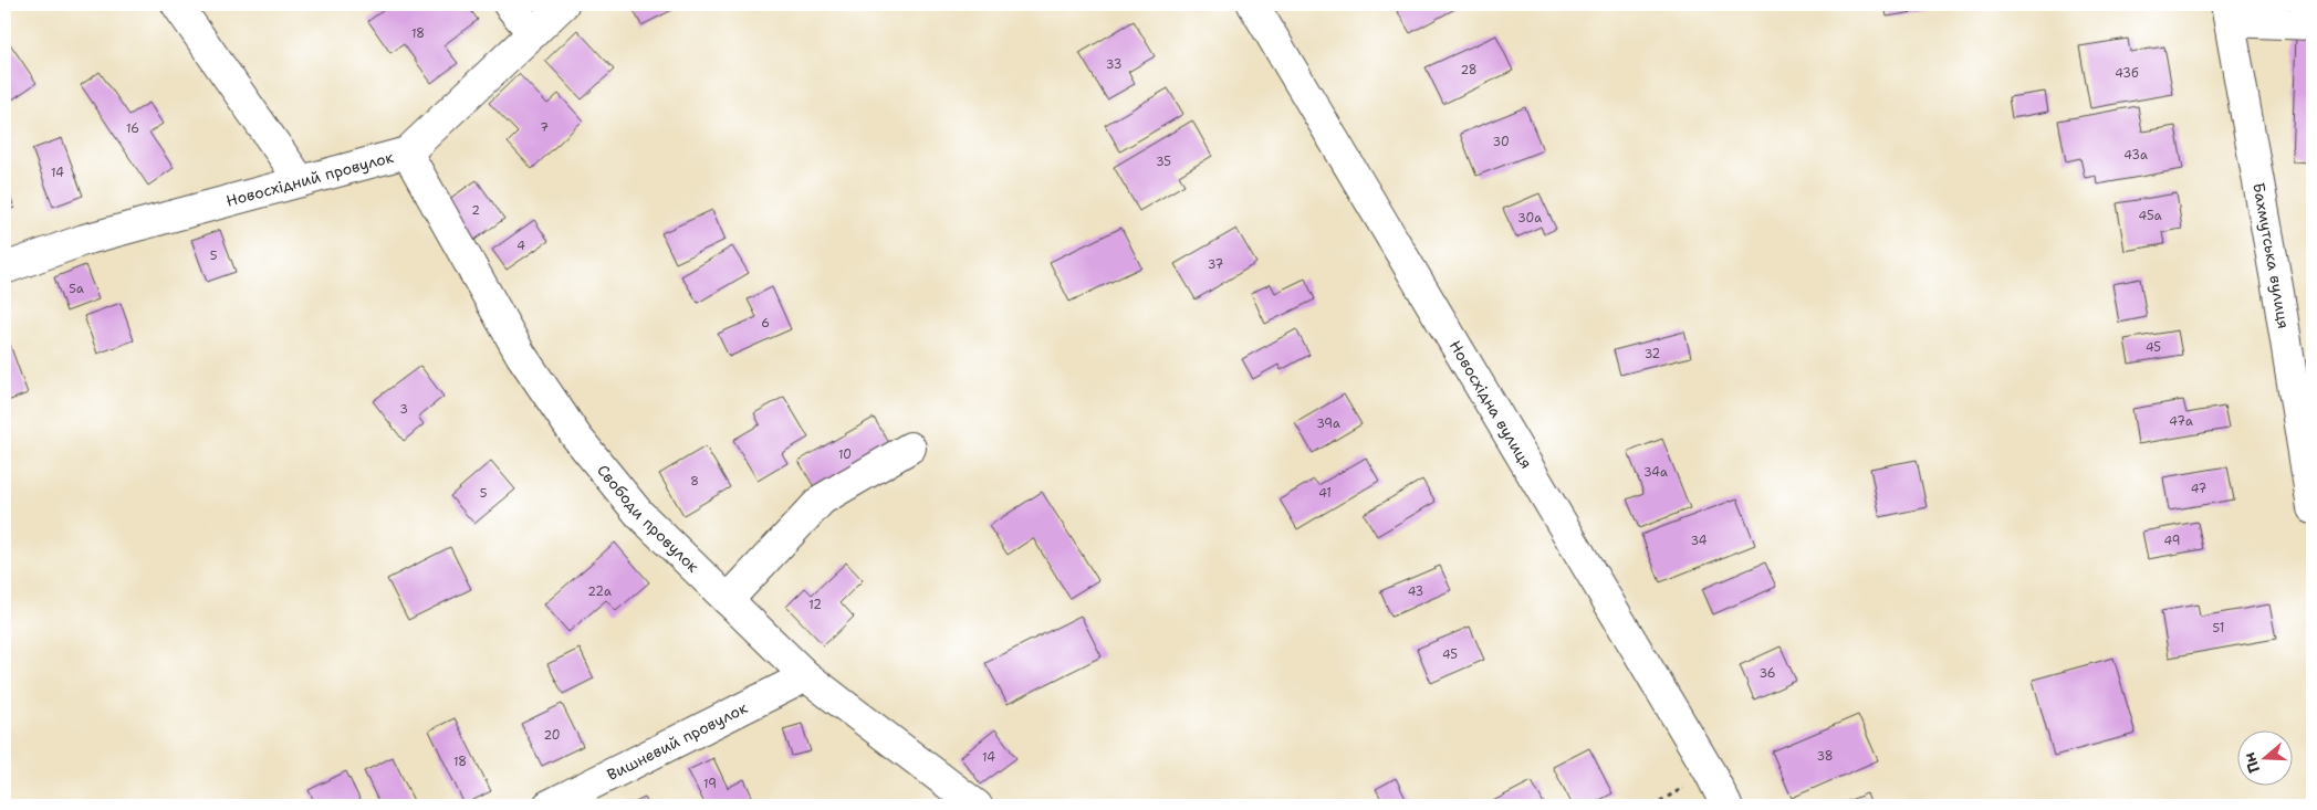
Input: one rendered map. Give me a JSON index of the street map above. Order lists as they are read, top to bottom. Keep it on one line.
{"streets":{"street":["Новосхідний провулок","Бахмутська вулиця","Новосхідна вулиця","Свободи провулок","Вишневий провулок"]},"crossings":[["Новосхідний провулок","Свободи провулок"],["Свободи провулок","Вишневий провулок"]],"house_numbers":["18","33","28","43б","7","16","30","43а","35","14","2","45а","30а","4","5","37","5а","6","45","32","3","47а","39а","10","34а","8","47","5","41","34","49","22а","43","12","51","45","36","20","38","14","18","19"],"north":"left"}
